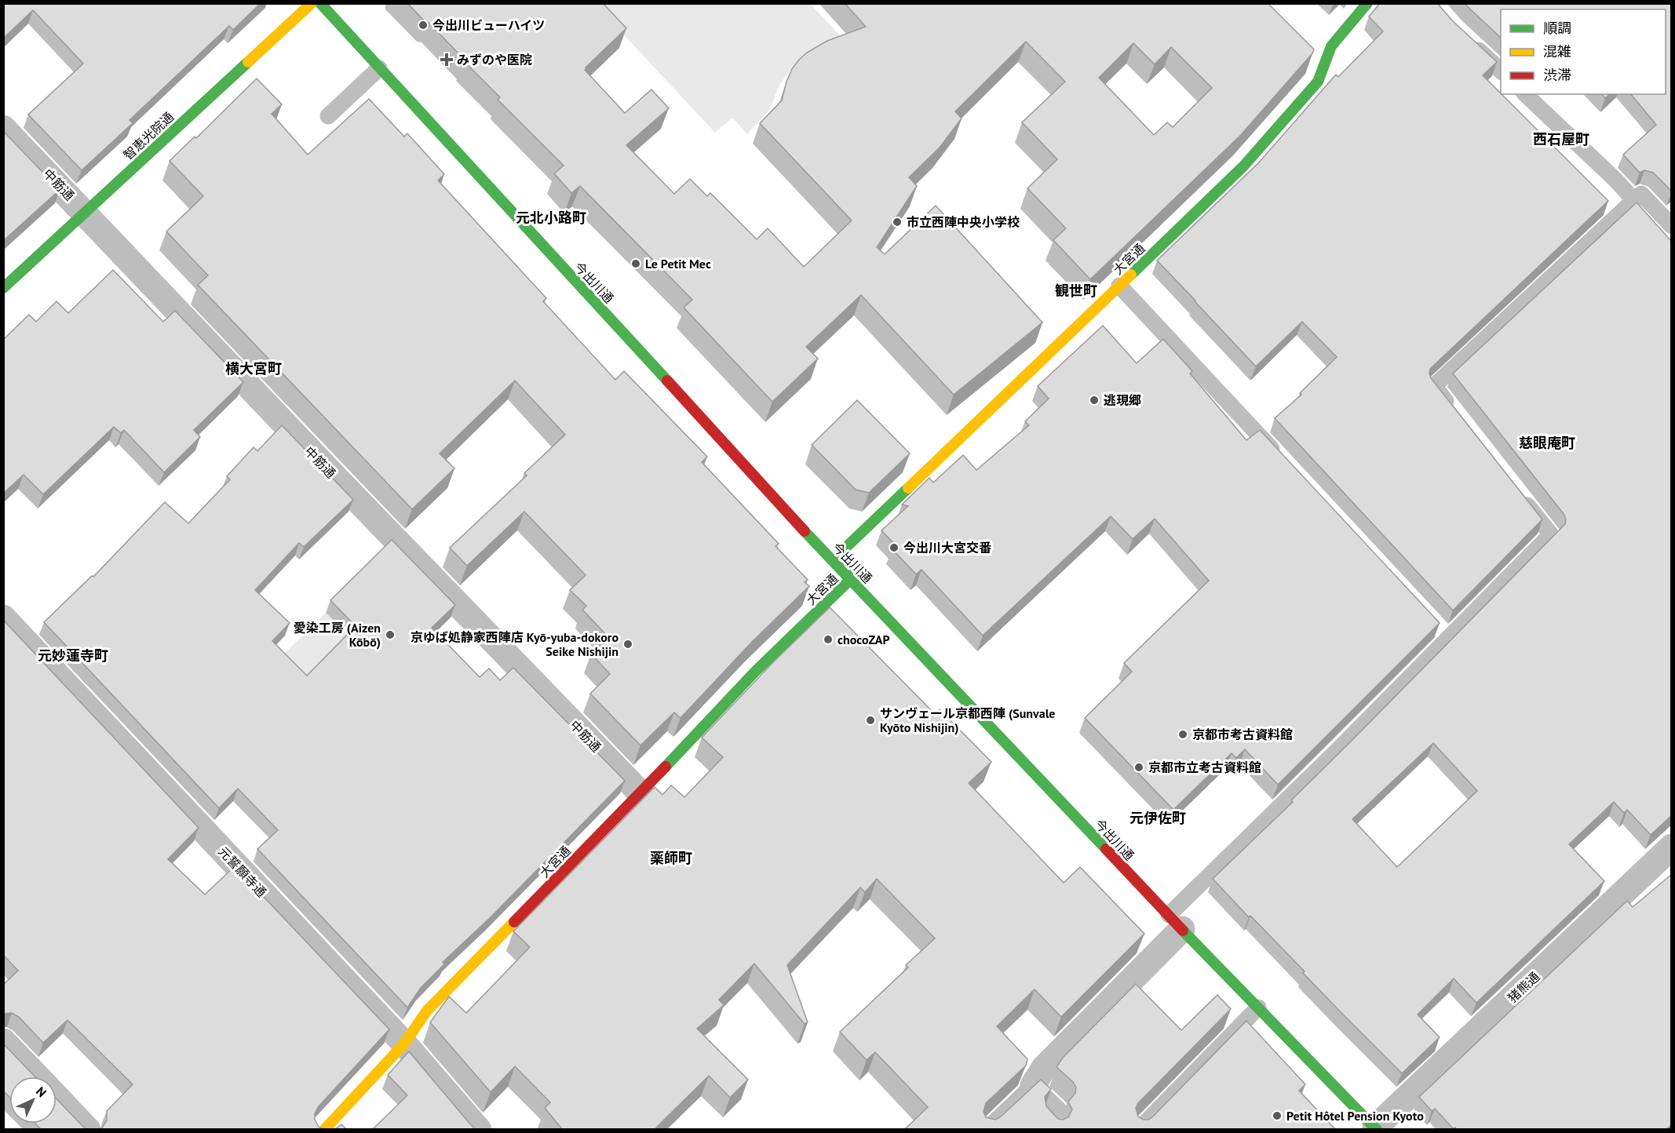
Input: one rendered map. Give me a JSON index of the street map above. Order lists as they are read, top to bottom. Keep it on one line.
{"streets":{"street":["智恵光院通","中筋通","大宮通","今出川通","元誓願寺通","猪熊通"]},"crossings":[["智恵光院通","中筋通"],["中筋通","大宮通"],["大宮通","今出川通"],["大宮通","元誓願寺通"],["今出川通","猪熊通"]],"districts":["西石屋町","元北小路町","観世町","横大宮町","慈眼庵町","元妙蓮寺町","元伊佐町","薬師町"],"places":{"other":["今出川ビューハイツ","市立西陣中央小学校","Le Petit Mec","逃現郷","今出川大宮交番","愛染工房 (Aizen Kōbō)","chocoZAP","京ゆば処静家西陣店 Kyō-yuba-dokoro Seike Nishijin","サンヴェール京都西陣 (Sunvale Kyōto Nishijin)","京都市考古資料館","京都市立考古資料館","Petit Hôtel Pension Kyoto"],"health":["みずのや医院"]},"legend":["順調","混雑","渋滞"],"north":"top right"}
